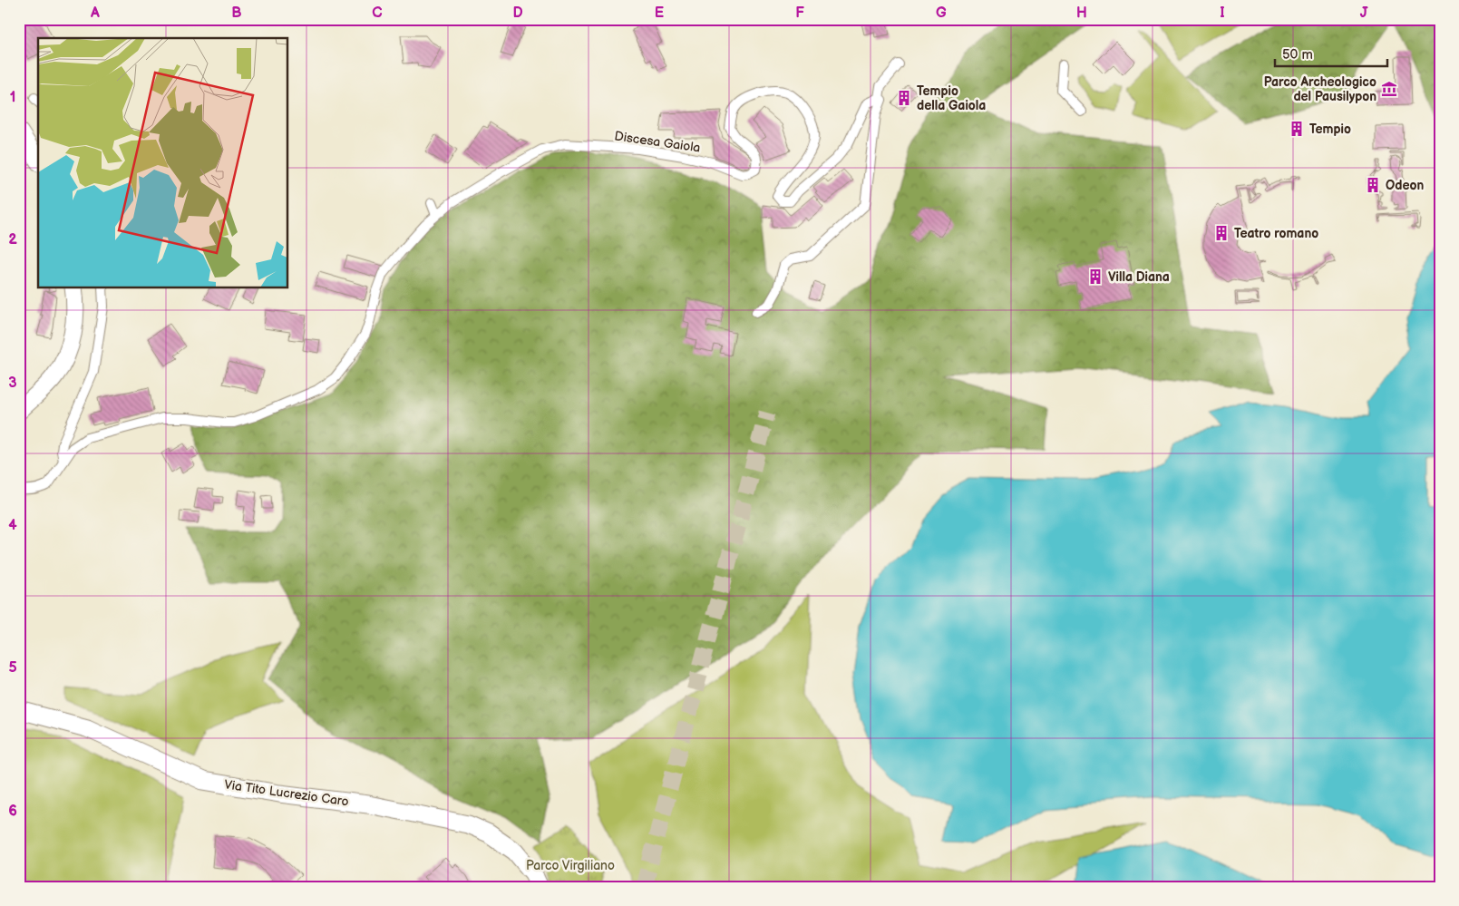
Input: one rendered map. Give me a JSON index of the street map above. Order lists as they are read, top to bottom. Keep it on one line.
{"streets":{"street":["Via Tito Lucrezio Caro"],"lane":["Discesa Gaiola"]},"parks":["Parco Virgiliano"],"places":{"museum":["Parco Archeologico del Pausilypon"],"building":["Tempio della Gaiola","Tempio","Odeon","Teatro romano","Villa Diana"]},"scale_bar":"50 m","grid":{"columns":["A","B","C","D","E","F","G","H","I","J"],"rows":["1","2","3","4","5","6"]}}
